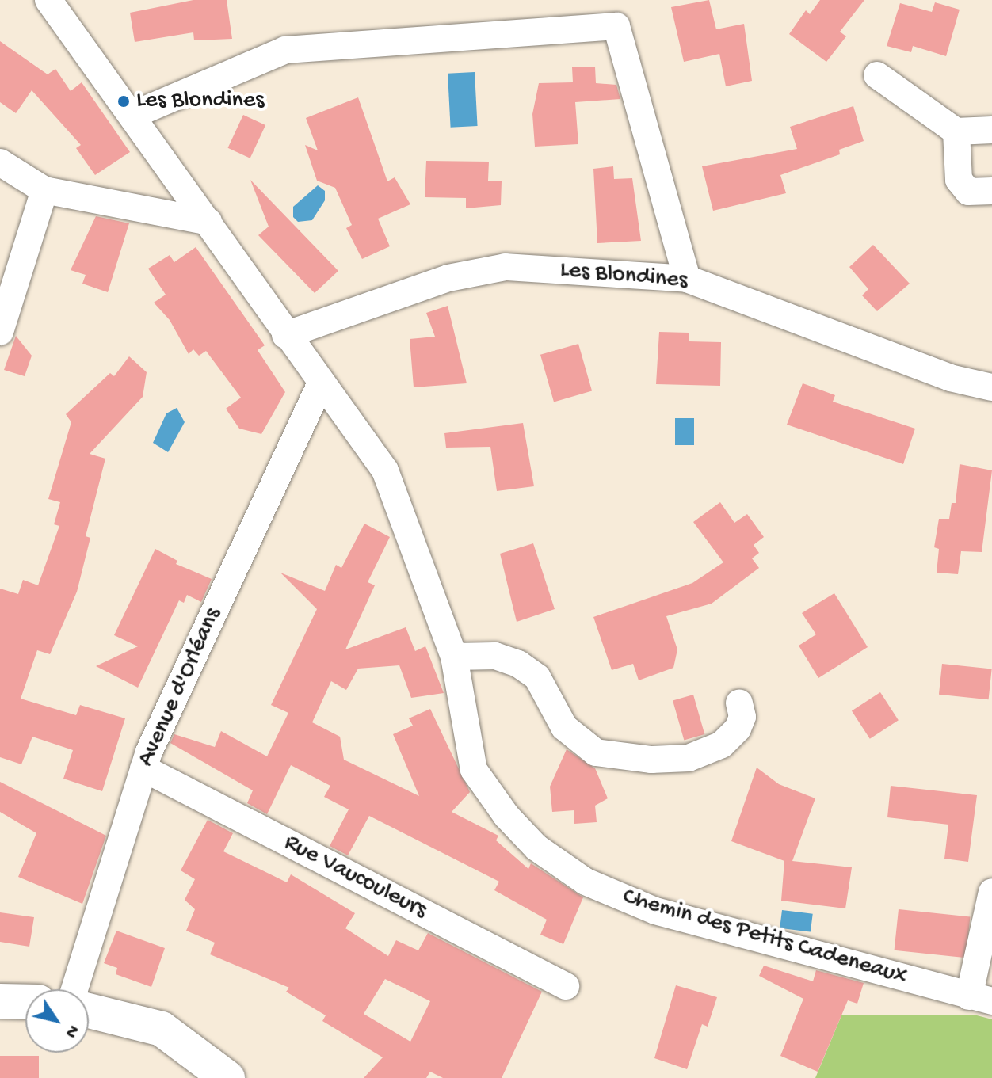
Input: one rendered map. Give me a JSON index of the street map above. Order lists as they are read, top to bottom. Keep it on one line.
{"streets":{"street":["Les Blondines","Avenue d'Orléans","Rue Vaucouleurs","Chemin des Petits Cadeneaux"]},"crossings":[["Les Blondines","Chemin des Petits Cadeneaux"],["Avenue d'Orléans","Rue Vaucouleurs"],["Avenue d'Orléans","Chemin des Petits Cadeneaux"]],"places":["Les Blondines"],"north":"bottom right"}
